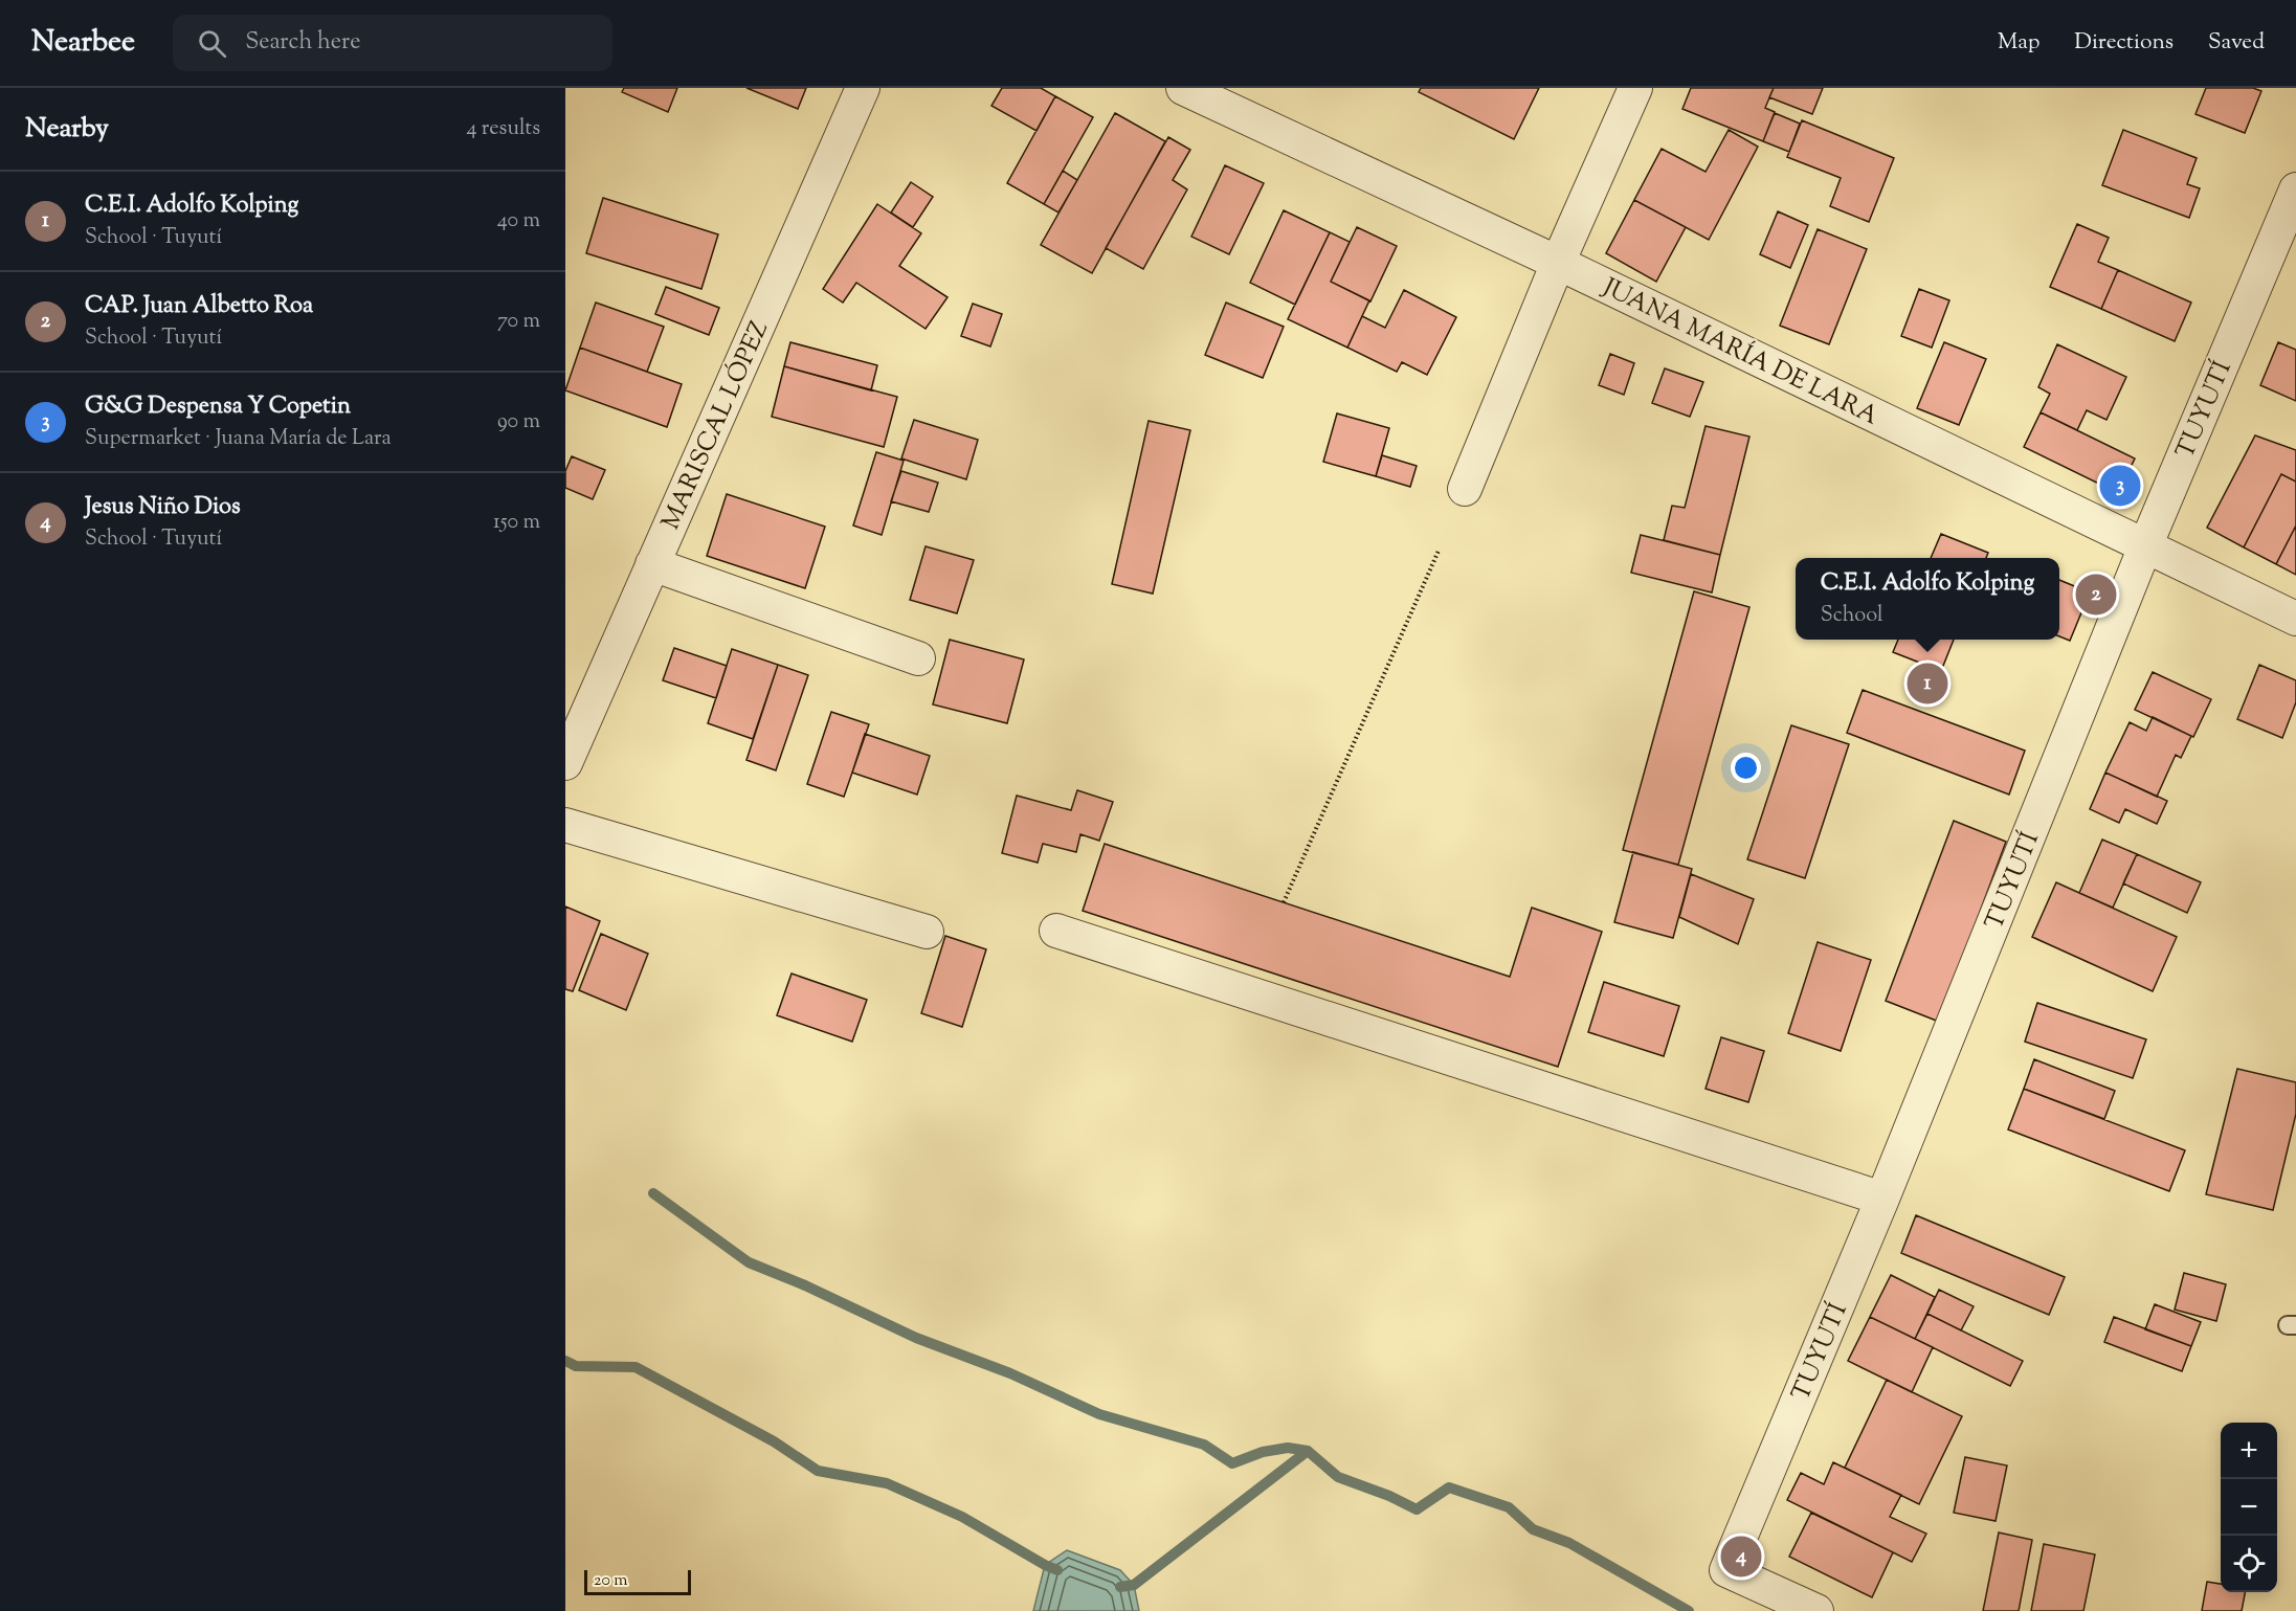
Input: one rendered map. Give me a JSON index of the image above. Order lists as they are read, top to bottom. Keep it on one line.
{"streets":{"street":["JUANA MARÍA DE LARA","TUYUTÍ","MARISCAL LÓPEZ"]},"crossings":[["JUANA MARÍA DE LARA","TUYUTÍ"]],"scale_bar":"20 m","page":{"header":"Nearbee","search":"Search here","nav":["Map","Directions","Saved"],"heading":["Nearby","4 results"],"list":[{"mark":"1","name":"C.E.I. Adolfo Kolping","note":"School · Tuyutí","value":"40 m"},{"mark":"2","name":"CAP. Juan Albetto Roa","note":"School · Tuyutí","value":"70 m"},{"mark":"3","name":"G&G Despensa Y Copetin","note":"Supermarket · Juana María de Lara","value":"90 m"},{"mark":"4","name":"Jesus Niño Dios","note":"School · Tuyutí","value":"150 m"}],"pins":["3","2","1","4"],"popup":["C.E.I. Adolfo Kolping","School"],"map_buttons":["+","−"],"scale":"20 m"}}
